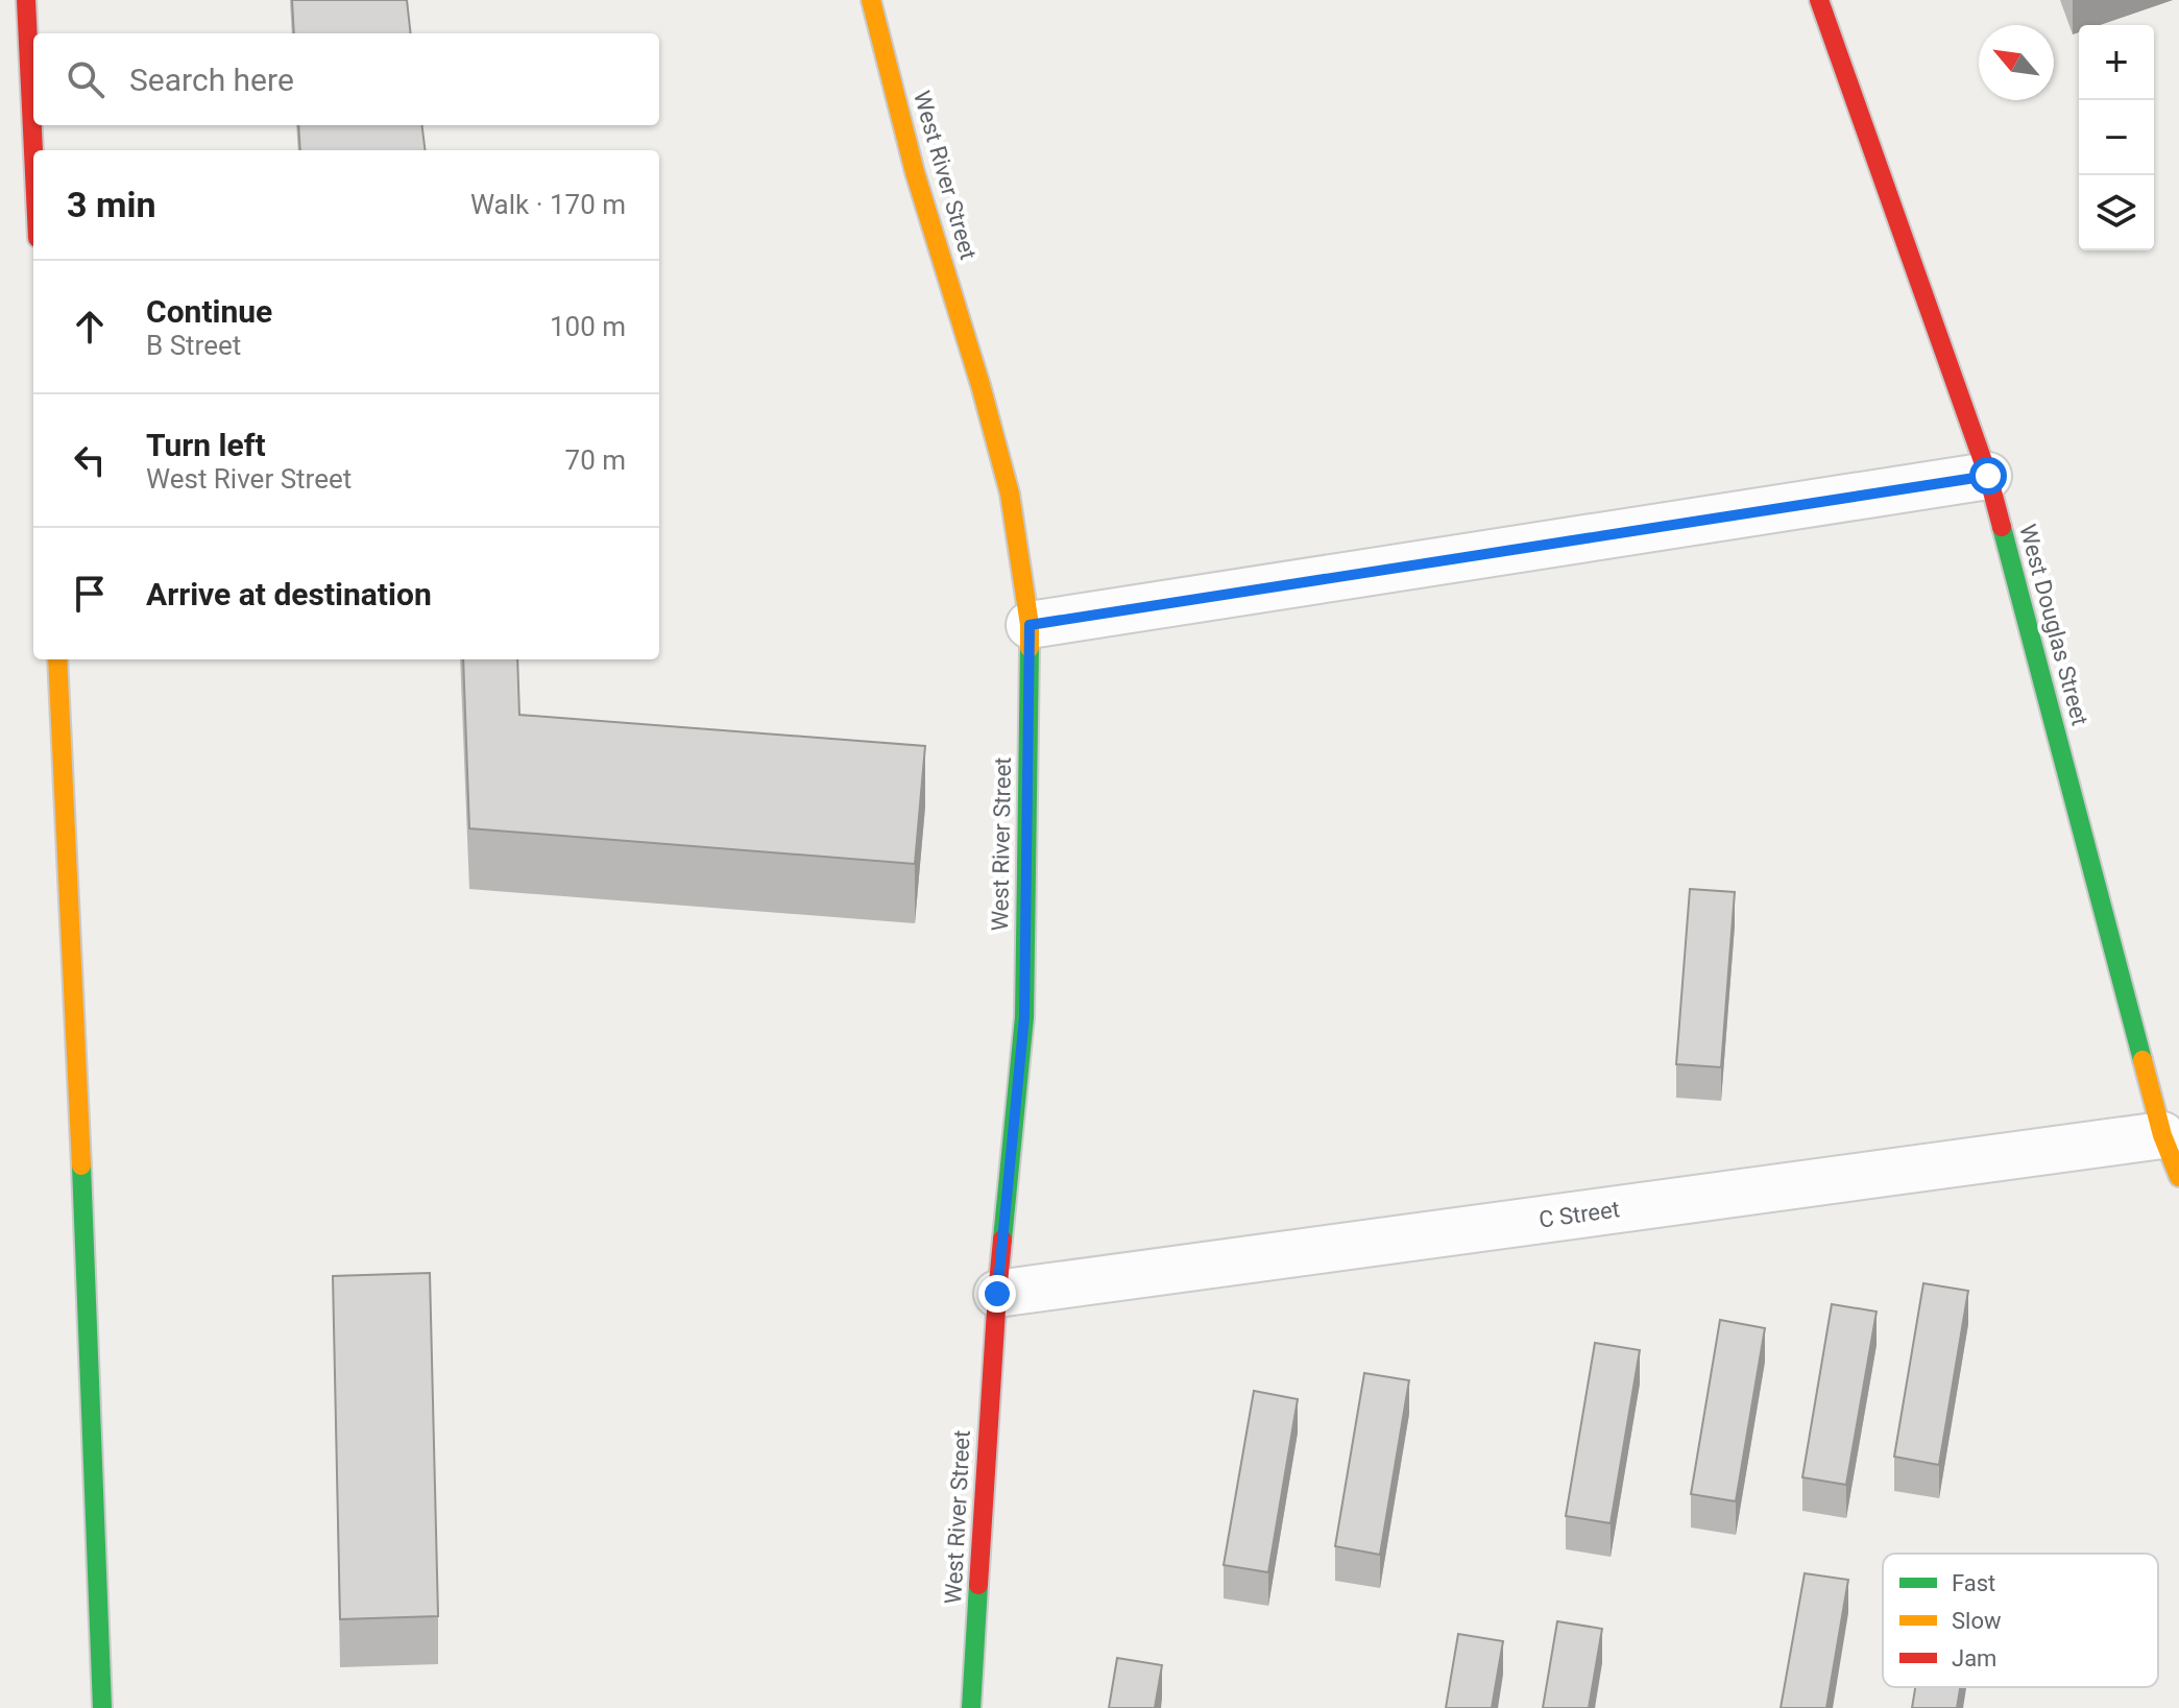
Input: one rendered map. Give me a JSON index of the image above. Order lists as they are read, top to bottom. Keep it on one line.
{"streets":{"street":["West River Street","West Douglas Street","C Street"]},"crossings":[["West River Street","C Street"],["West Douglas Street","C Street"]],"legend":["Fast","Slow","Jam"],"north":"top left","page":{"map_buttons":["+","−"],"search":"Search here","heading":["3 min","Walk · 170 m"],"list":[["Continue","B Street","100 m"],["Turn left","West River Street","70 m"],"Arrive at destination"]}}
